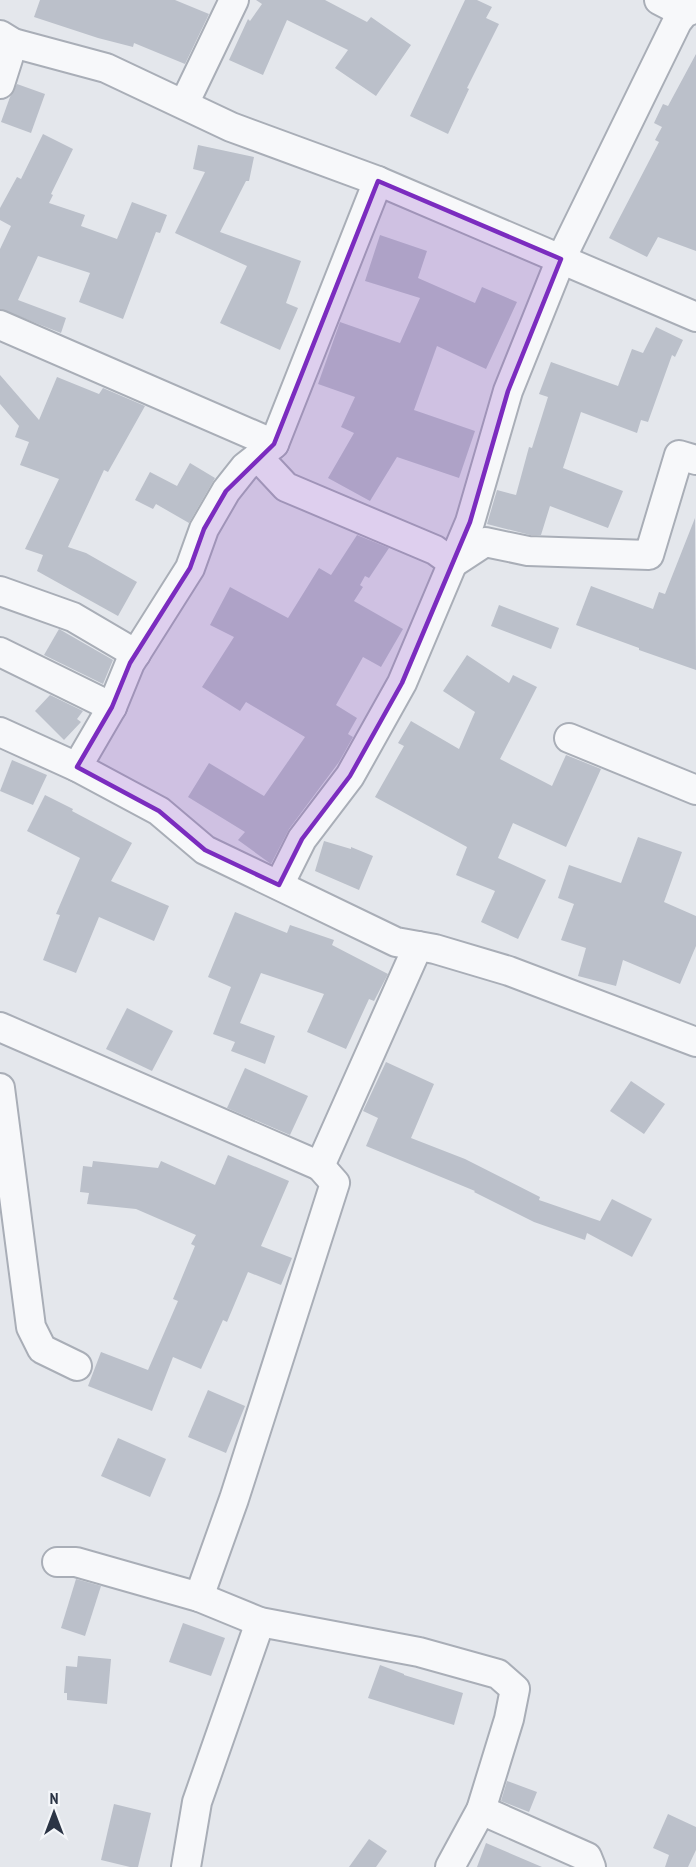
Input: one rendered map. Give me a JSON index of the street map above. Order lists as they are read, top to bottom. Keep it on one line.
{"north":"top"}
